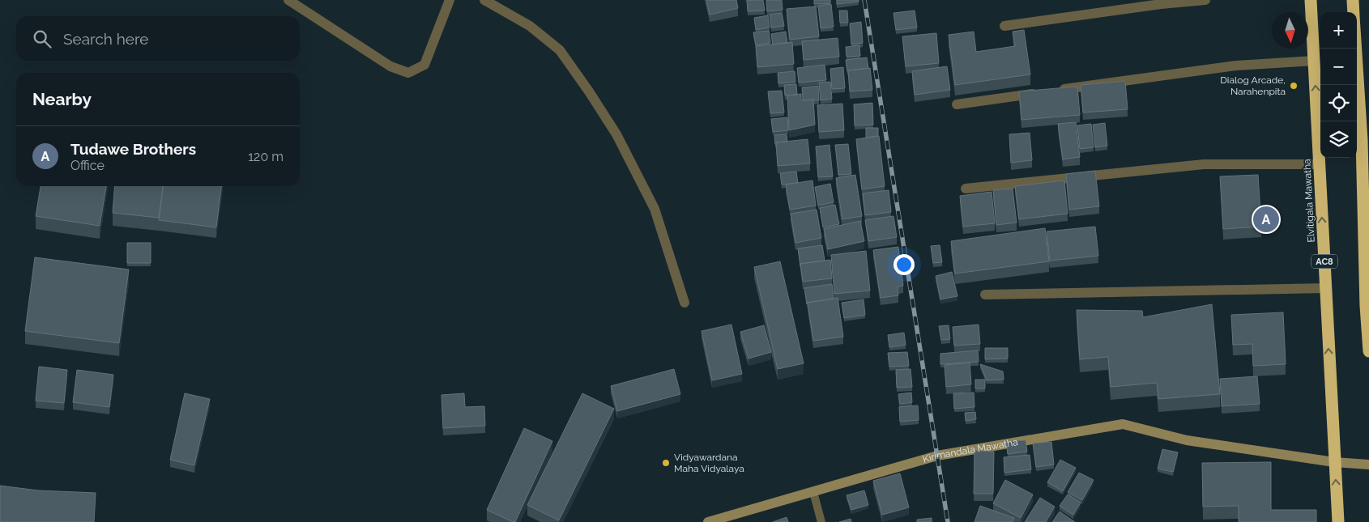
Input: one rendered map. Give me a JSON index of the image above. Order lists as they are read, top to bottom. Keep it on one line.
{"streets":{"highway":["Elvitigala Mawatha","AC8"],"main road":["Kirimandala Mawatha"]},"crossings":[["Elvitigala Mawatha","Kirimandala Mawatha"]],"places":["Dialog Arcade, Narahenpita","Vidyawardana Maha Vidyalaya"],"north":"bottom","page":{"map_buttons":["+","−"],"search":"Search here","heading":"Nearby","list":[{"mark":"A","name":"Tudawe Brothers","note":"Office","value":"120 m"}],"pins":"A"}}
